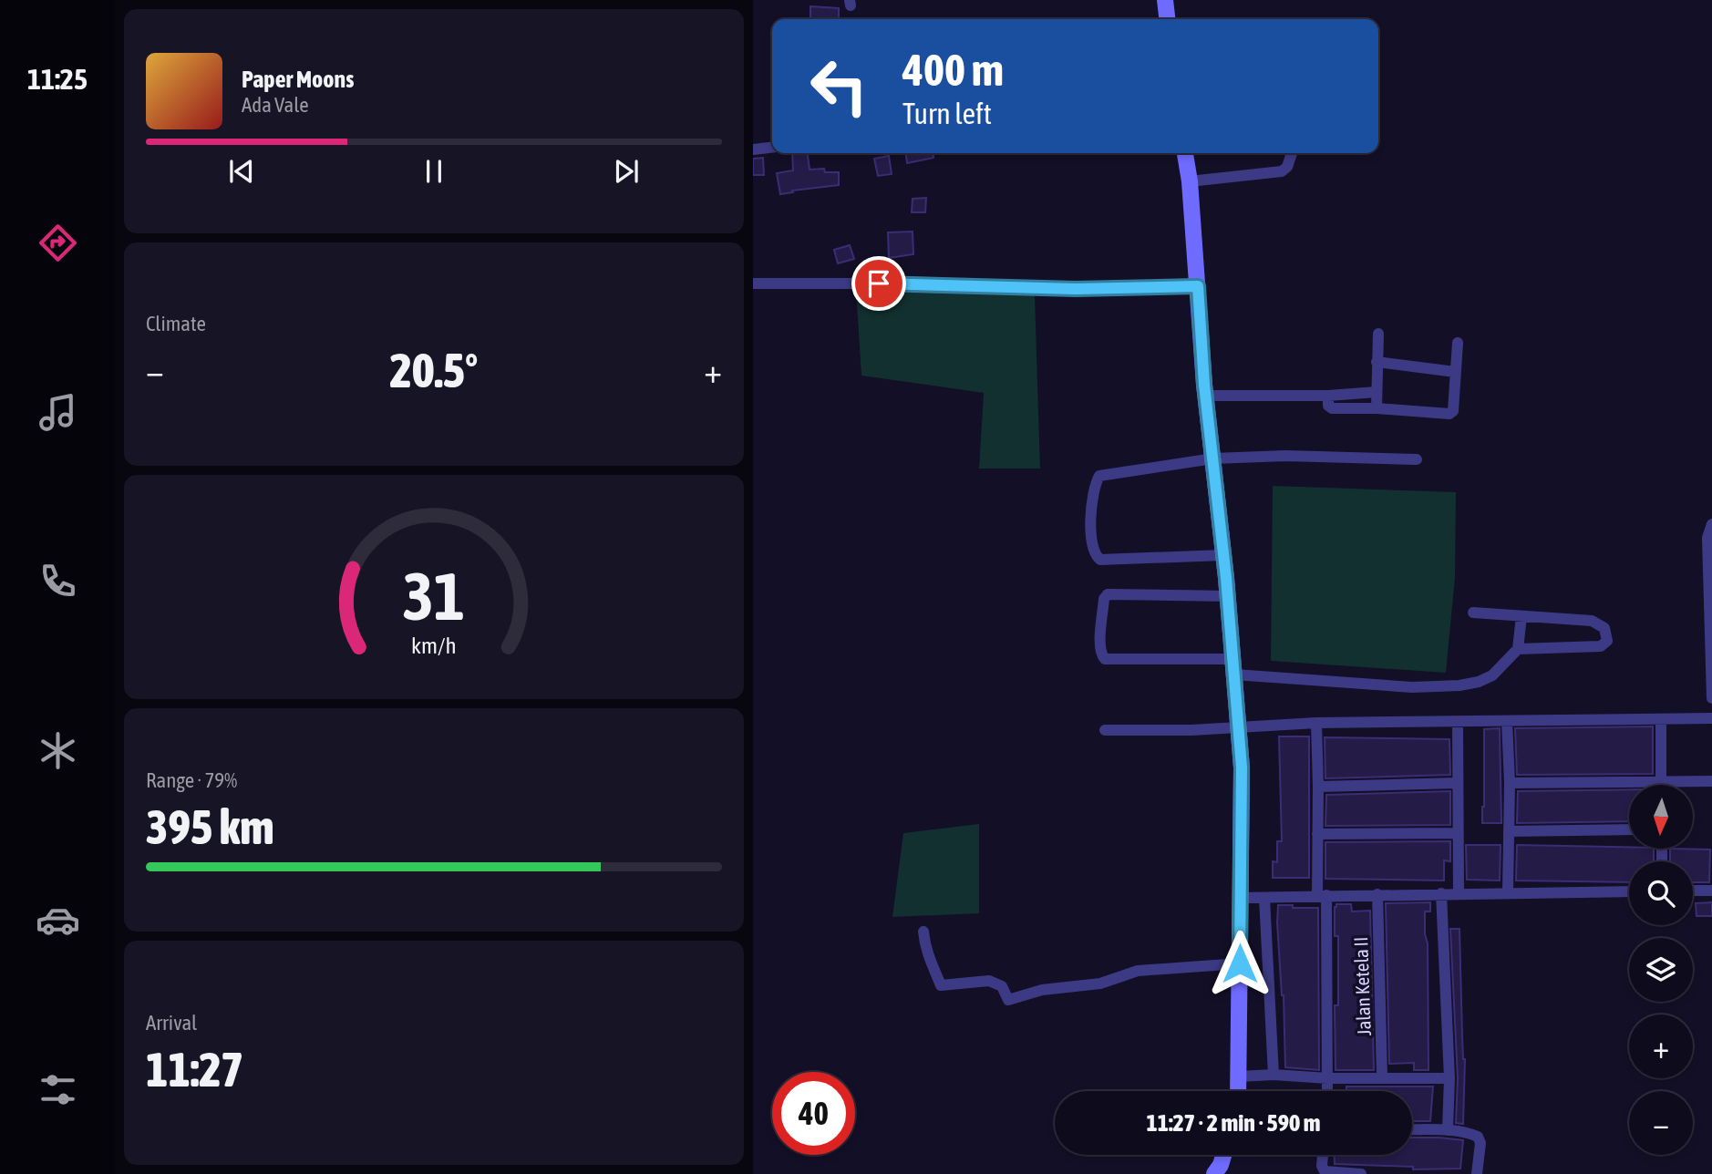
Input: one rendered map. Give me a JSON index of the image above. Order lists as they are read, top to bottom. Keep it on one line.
{"streets":{"street":["Jalan Ketela II"]},"north":"bottom","page":{"tabs":"11:25","turn":["400 m","Turn left"],"song":["Paper Moons","Ada Vale"],"tile":["Climate",["Range · 79%","395 km"],["Arrival","11:27"]],"heat":["−","20.5°","+"],"map_buttons":["+","−"],"limit":"40","trip":"11:27 · 2 min · 590 m","gauge":["31","km/h"]}}
